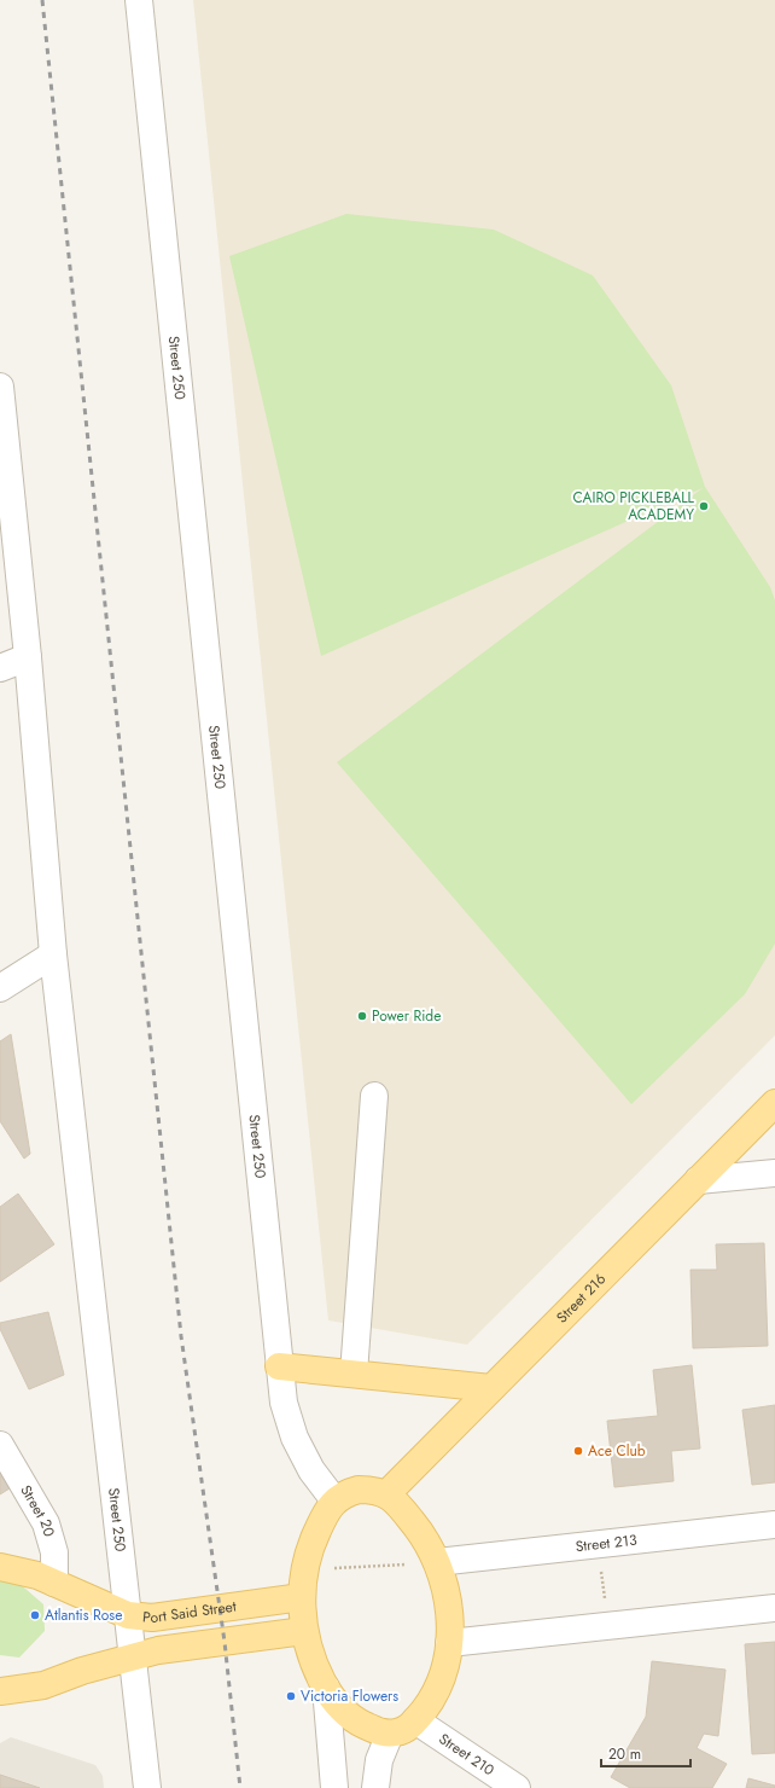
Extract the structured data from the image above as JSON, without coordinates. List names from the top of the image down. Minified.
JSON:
{"streets":{"main road":["Street 216","Port Said Street"],"street":["Street 250","Street 20","Street 213","Street 210"]},"crossings":[["Street 250","Port Said Street"],["Street 20","Port Said Street"],["Street 213","Port Said Street"],["Street 213","Street 210"],["Port Said Street","Street 210"]],"places":["CAIRO PICKLEBALL ACADEMY","Power Ride","Ace Club","Atlantis Rose","Victoria Flowers"],"scale_bar":"20 m"}
